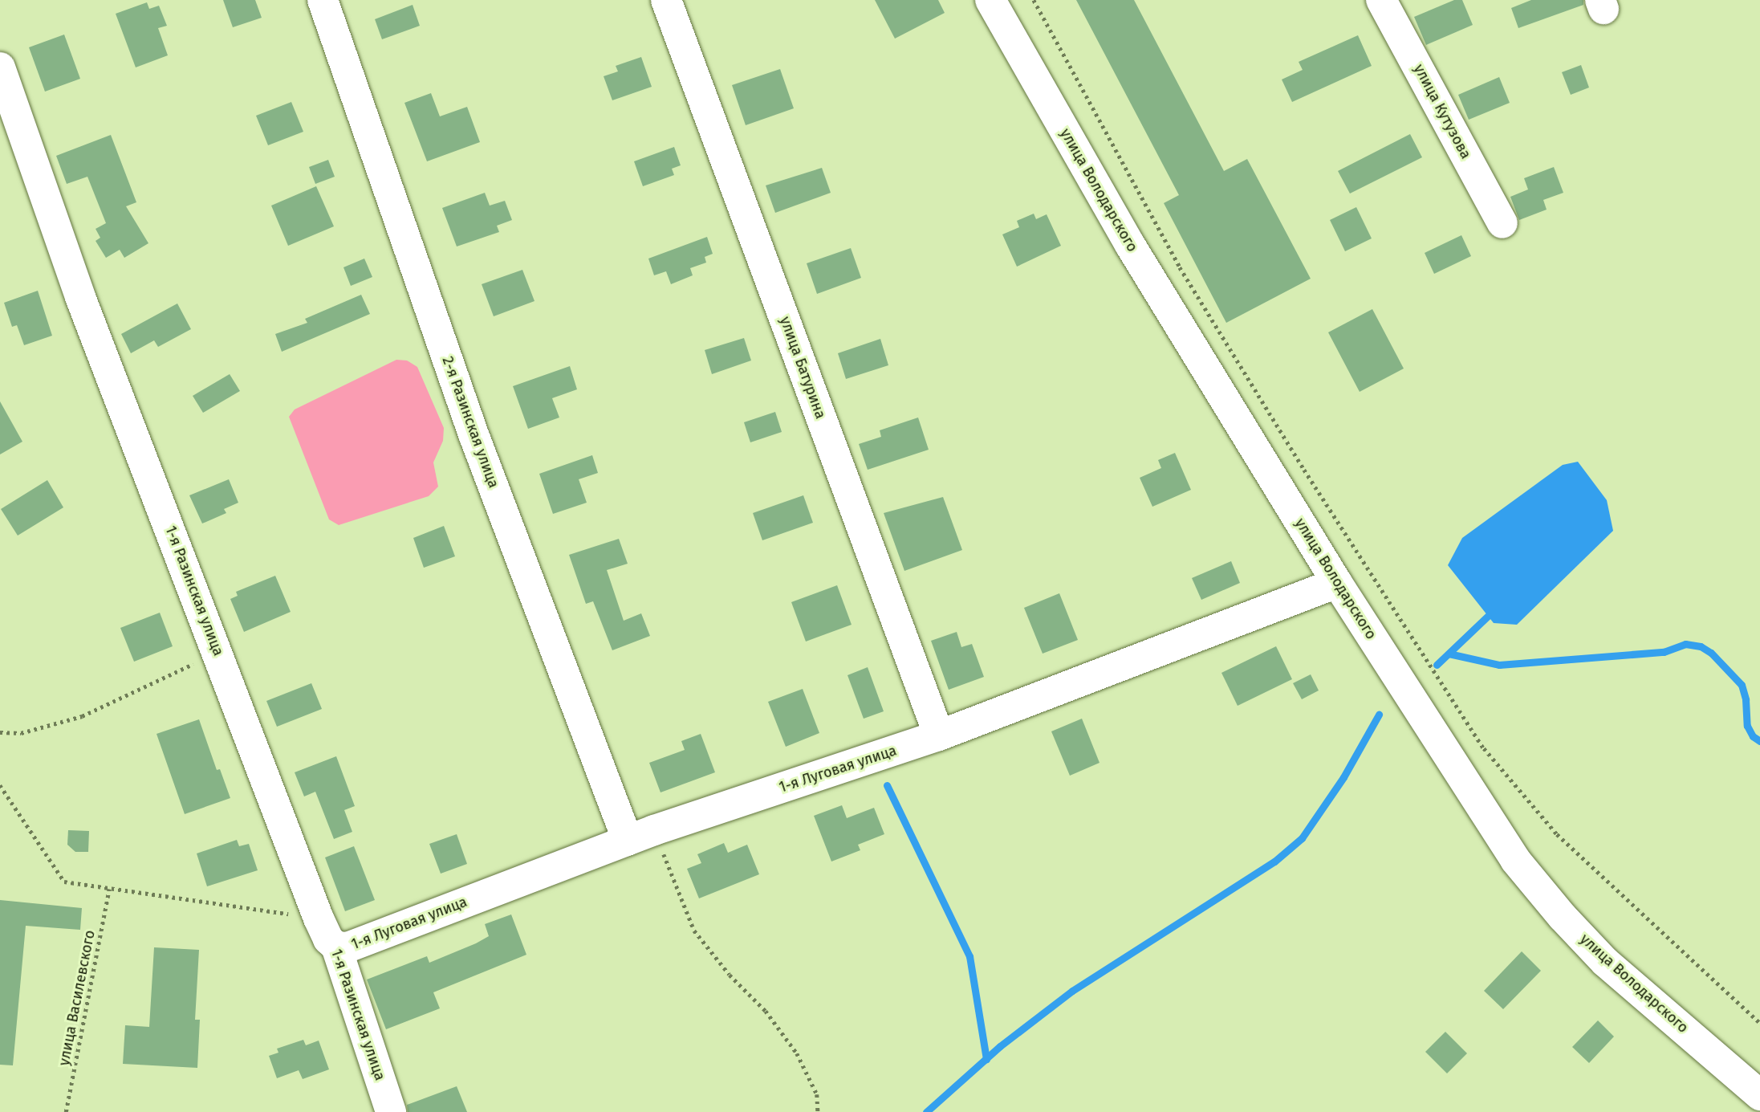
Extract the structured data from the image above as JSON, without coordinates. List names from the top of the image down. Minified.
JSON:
{"streets":{"street":["улица Кутузова","улица Володарского","улица Батурина","2-я Разинская улица","1-я Разинская улица","1-я Луговая улица"],"path":["улица Василевского"]},"crossings":[["улица Володарского","1-я Луговая улица"],["улица Батурина","1-я Луговая улица"],["2-я Разинская улица","1-я Луговая улица"],["1-я Разинская улица","1-я Луговая улица"]]}
